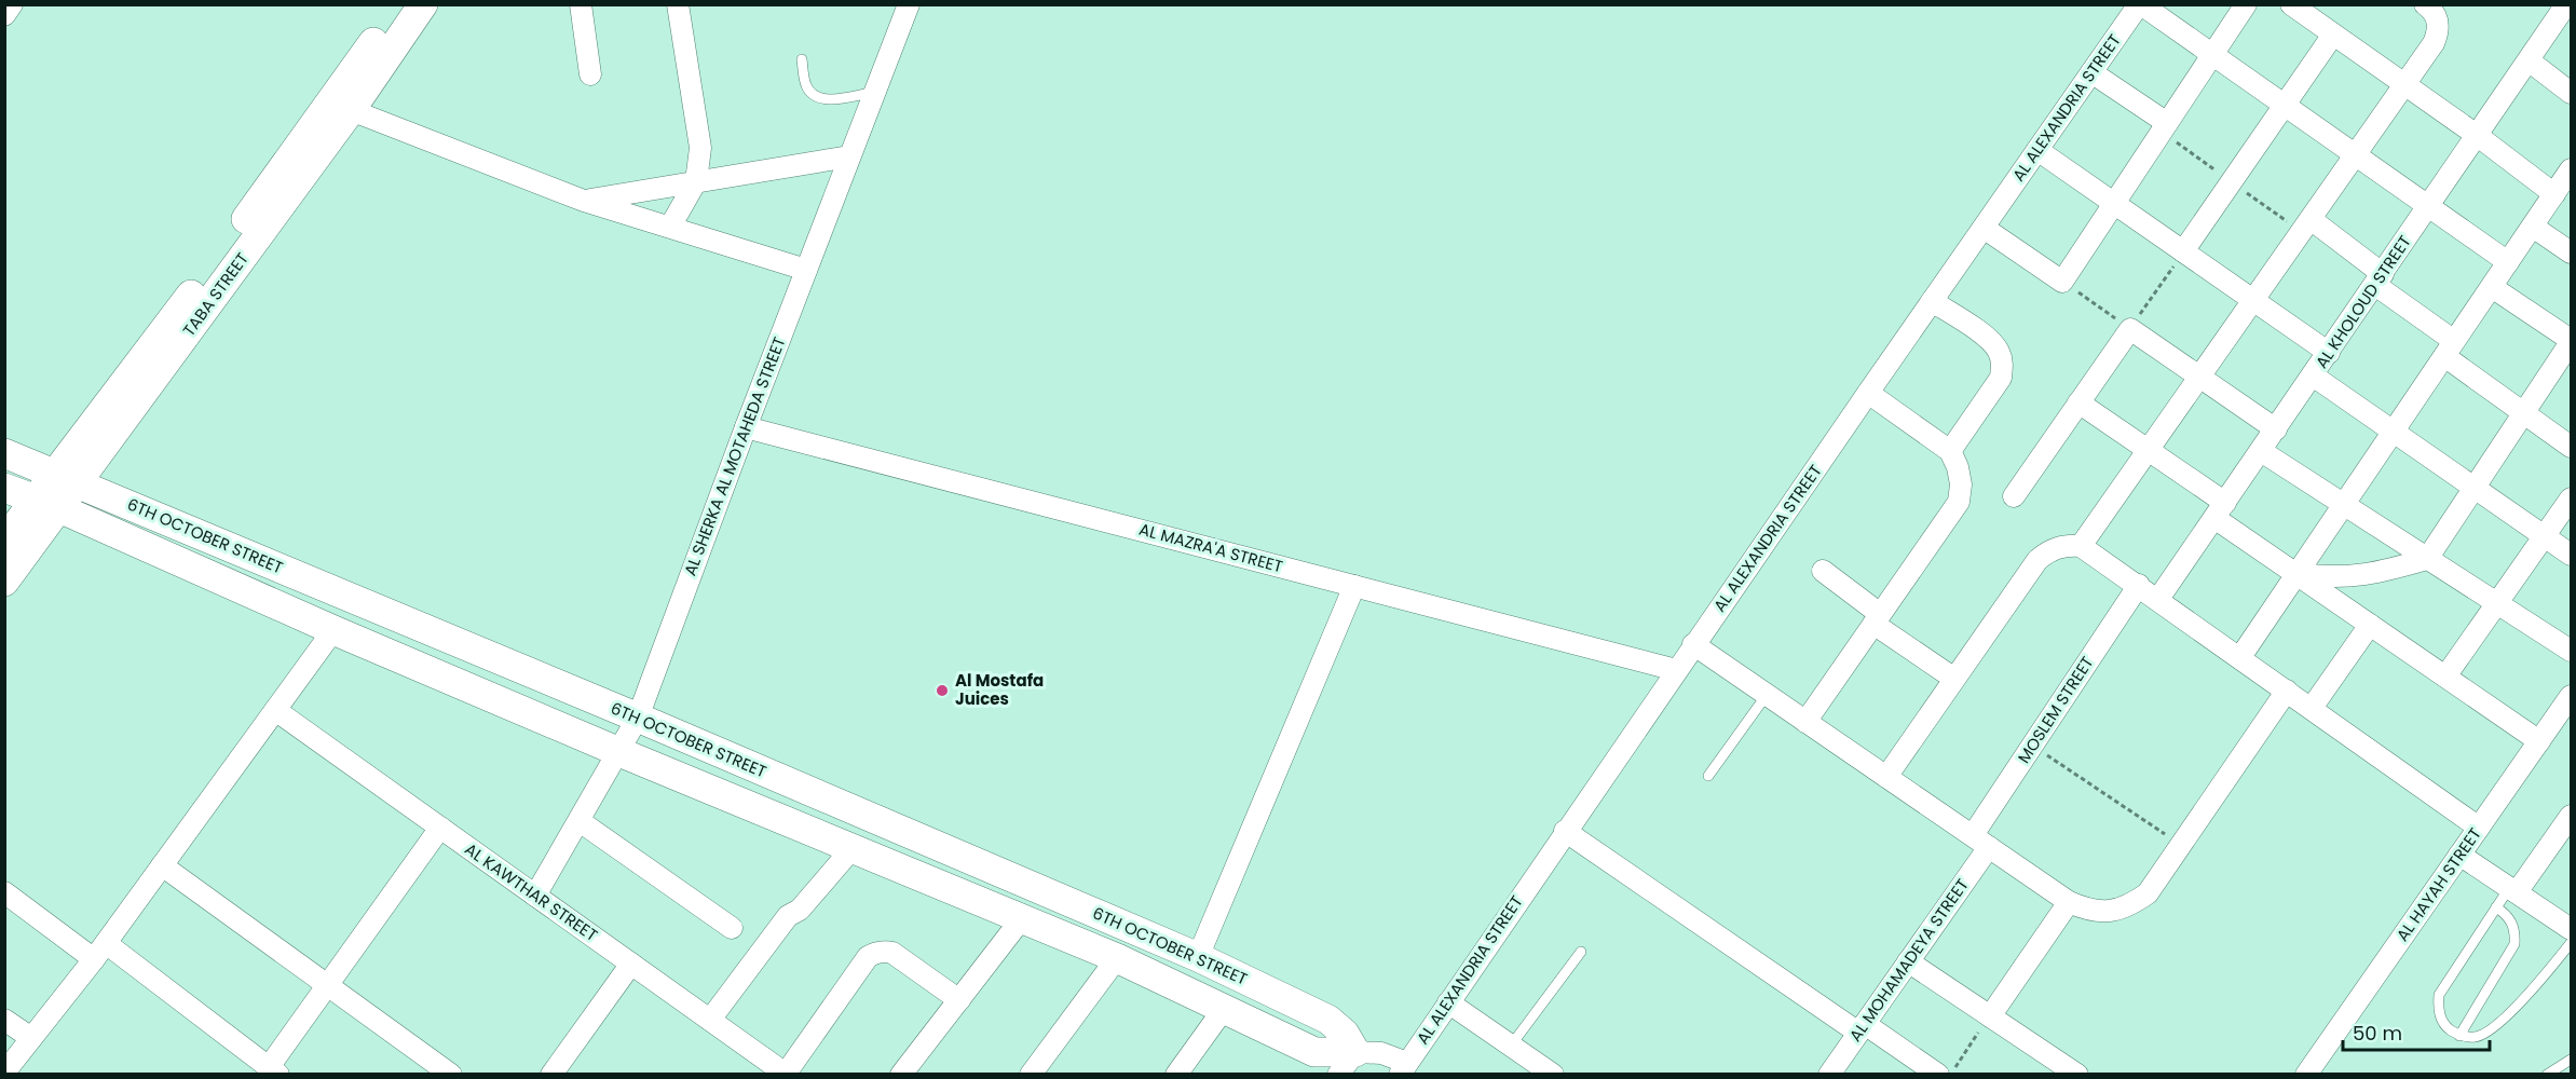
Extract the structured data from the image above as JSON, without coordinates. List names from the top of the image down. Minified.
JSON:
{"streets":{"street":["AL ALEXANDRIA STREET","TABA STREET","AL KHOLOUD STREET","AL SHERKA AL MOTAHEDA STREET","6TH OCTOBER STREET","AL MAZRA'A STREET","MOSLEM STREET","AL HAYAH STREET","AL KAWTHAR STREET","AL MOHAMADEYA STREET"]},"crossings":[["AL ALEXANDRIA STREET","6TH OCTOBER STREET"],["AL ALEXANDRIA STREET","AL MAZRA'A STREET"],["TABA STREET","6TH OCTOBER STREET"],["AL SHERKA AL MOTAHEDA STREET","6TH OCTOBER STREET"],["AL SHERKA AL MOTAHEDA STREET","AL MAZRA'A STREET"],["AL SHERKA AL MOTAHEDA STREET","AL KAWTHAR STREET"],["MOSLEM STREET","AL MOHAMADEYA STREET"]],"places":["Al Mostafa Juices"],"scale_bar":"50 m"}
